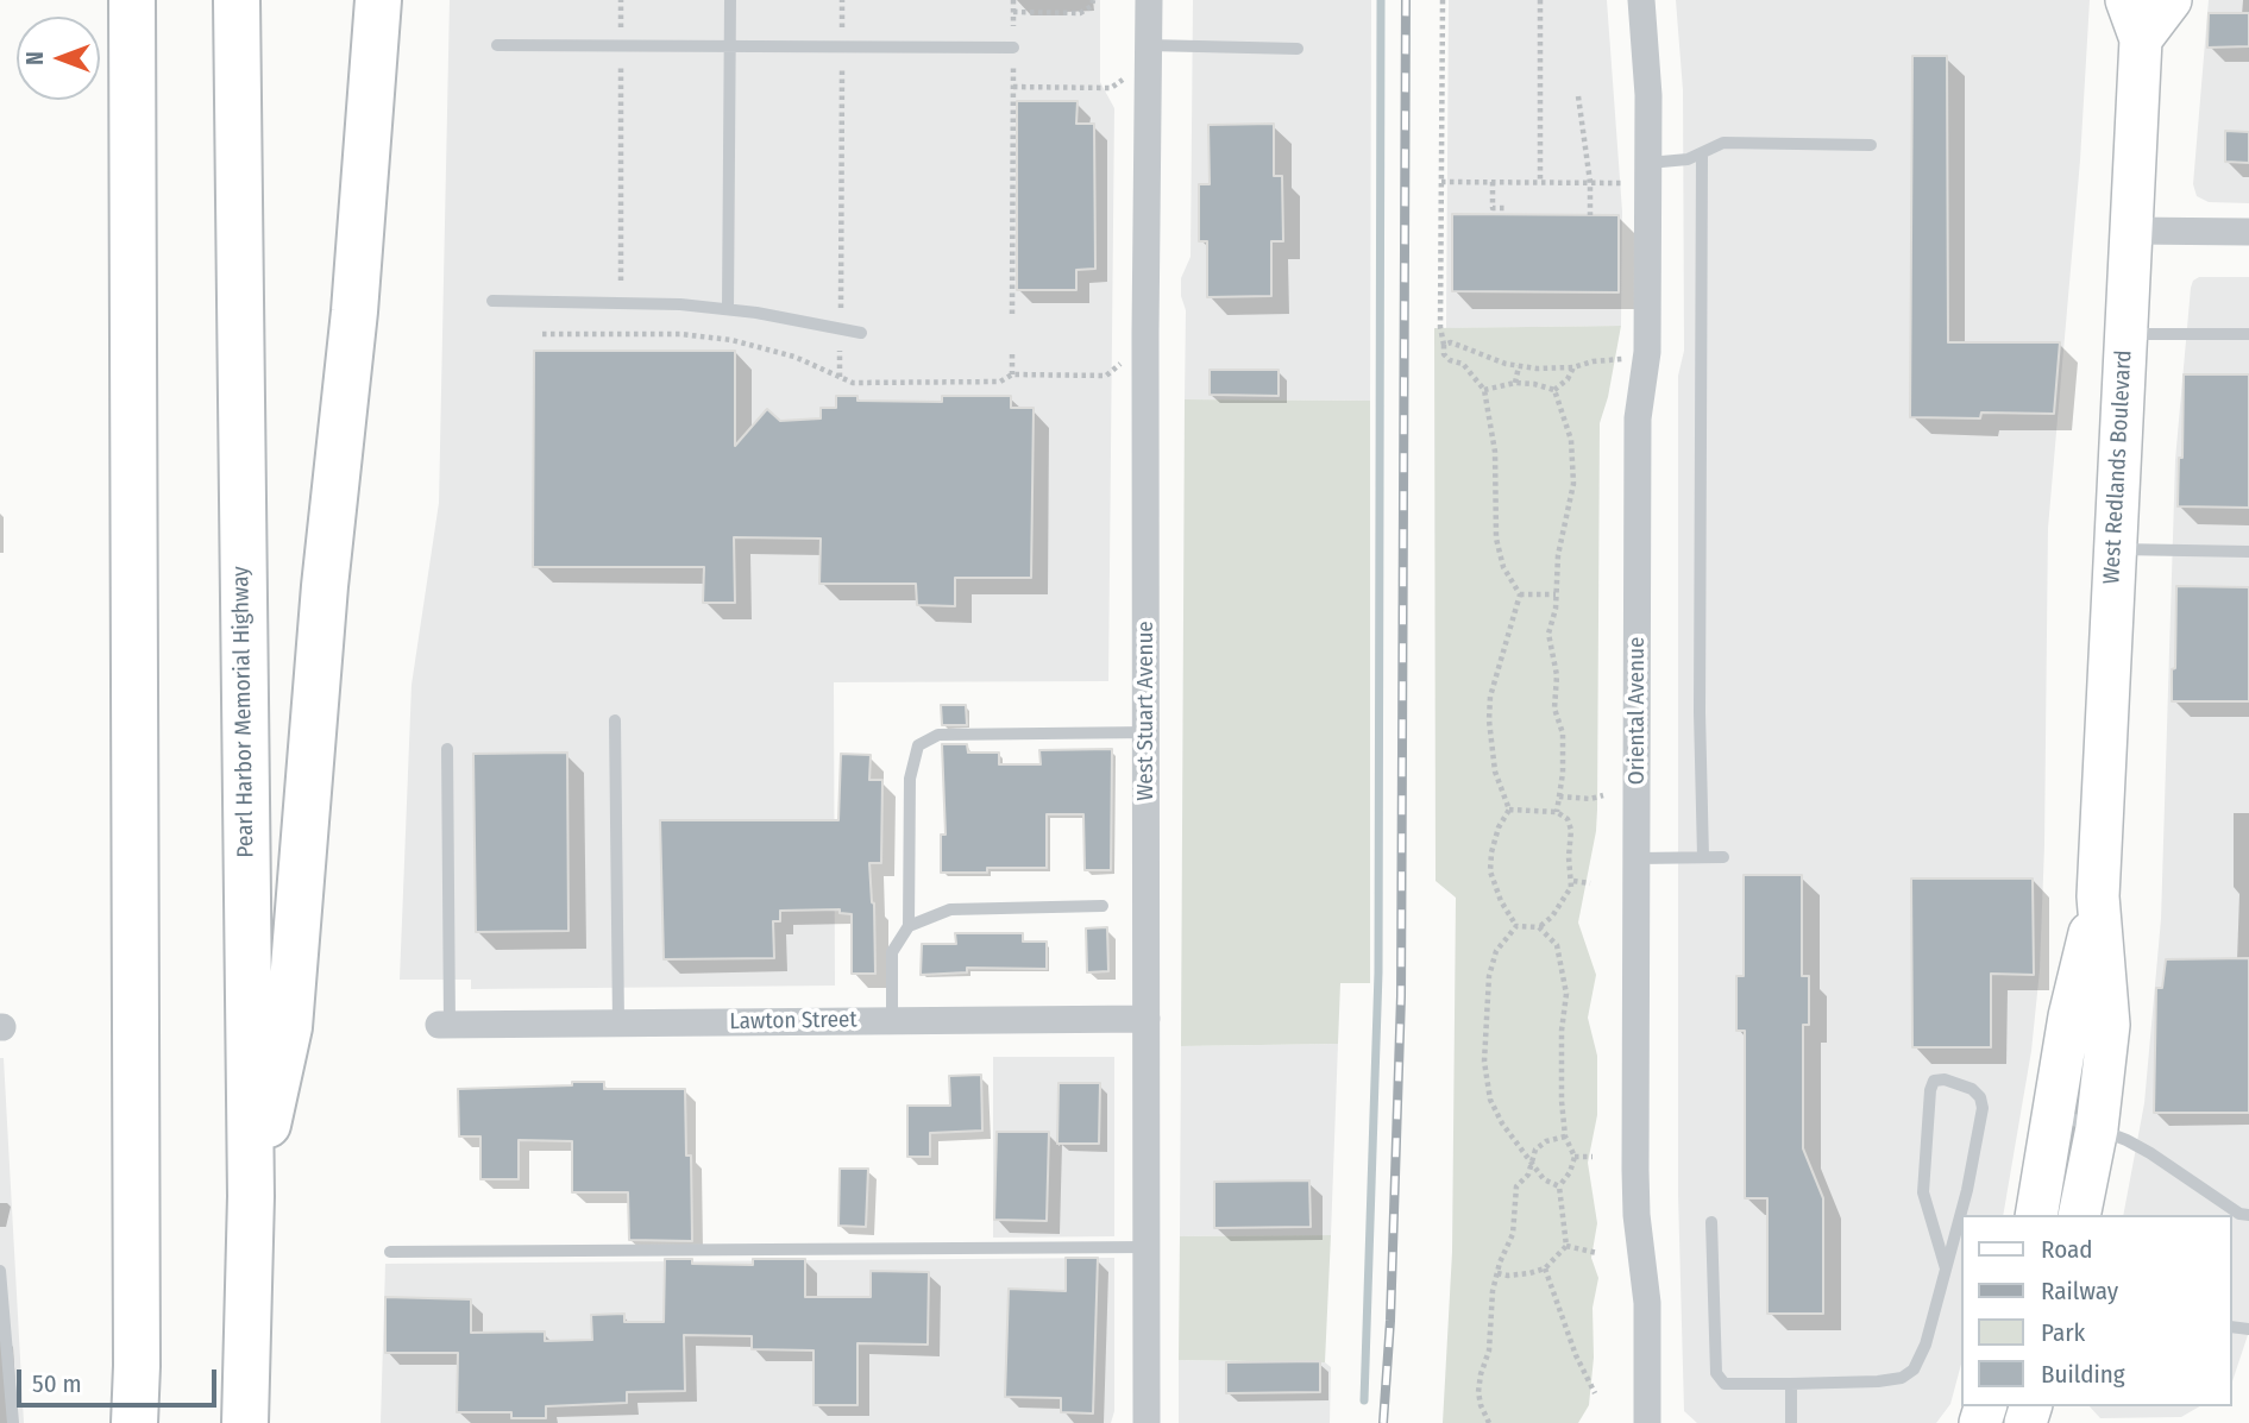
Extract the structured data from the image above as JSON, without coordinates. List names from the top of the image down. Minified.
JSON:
{"streets":{"highway":["Pearl Harbor Memorial Highway"],"main road":["West Redlands Boulevard"],"street":["West Stuart Avenue","Oriental Avenue","Lawton Street"]},"crossings":[["West Stuart Avenue","Lawton Street"]],"legend":["Road","Railway","Park","Building"],"scale_bar":"50 m","north":"left"}
